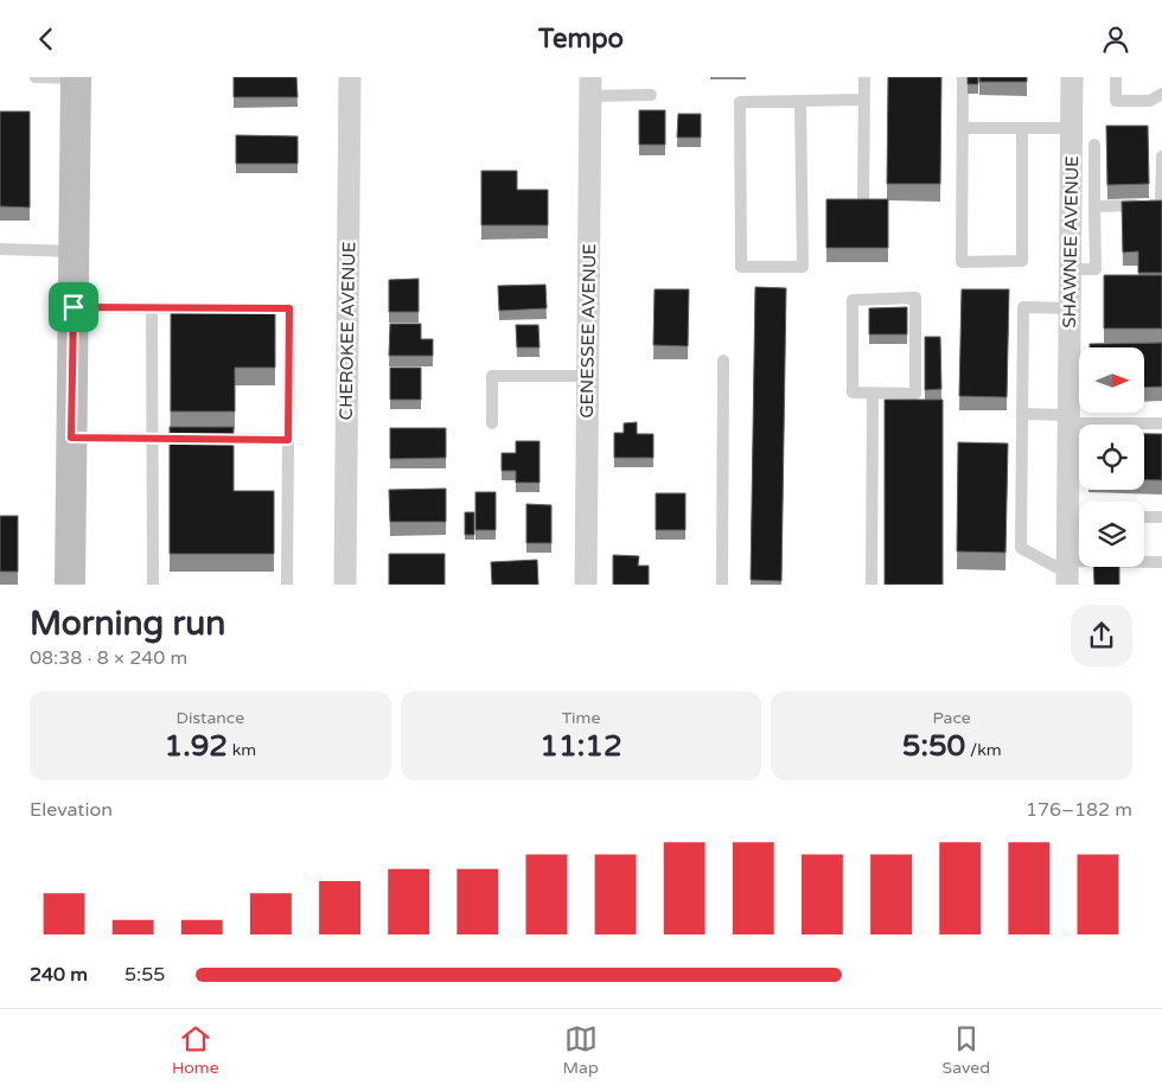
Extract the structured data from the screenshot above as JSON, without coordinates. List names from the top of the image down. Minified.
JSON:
{"streets":{"street":["SHAWNEE AVENUE","CHEROKEE AVENUE","GENESSEE AVENUE"]},"north":"right","page":{"header":"Tempo","heading":["Morning run","08:38 · 8 × 240 m"],"stats":[["Distance","1.92 km"],["Time","11:12"],["Pace","5:50 /km"]],"chart":["Elevation","176–182 m"],"list":[{"name":"240 m","note":"5:55"}],"tabs":["Home","Map","Saved"]}}
